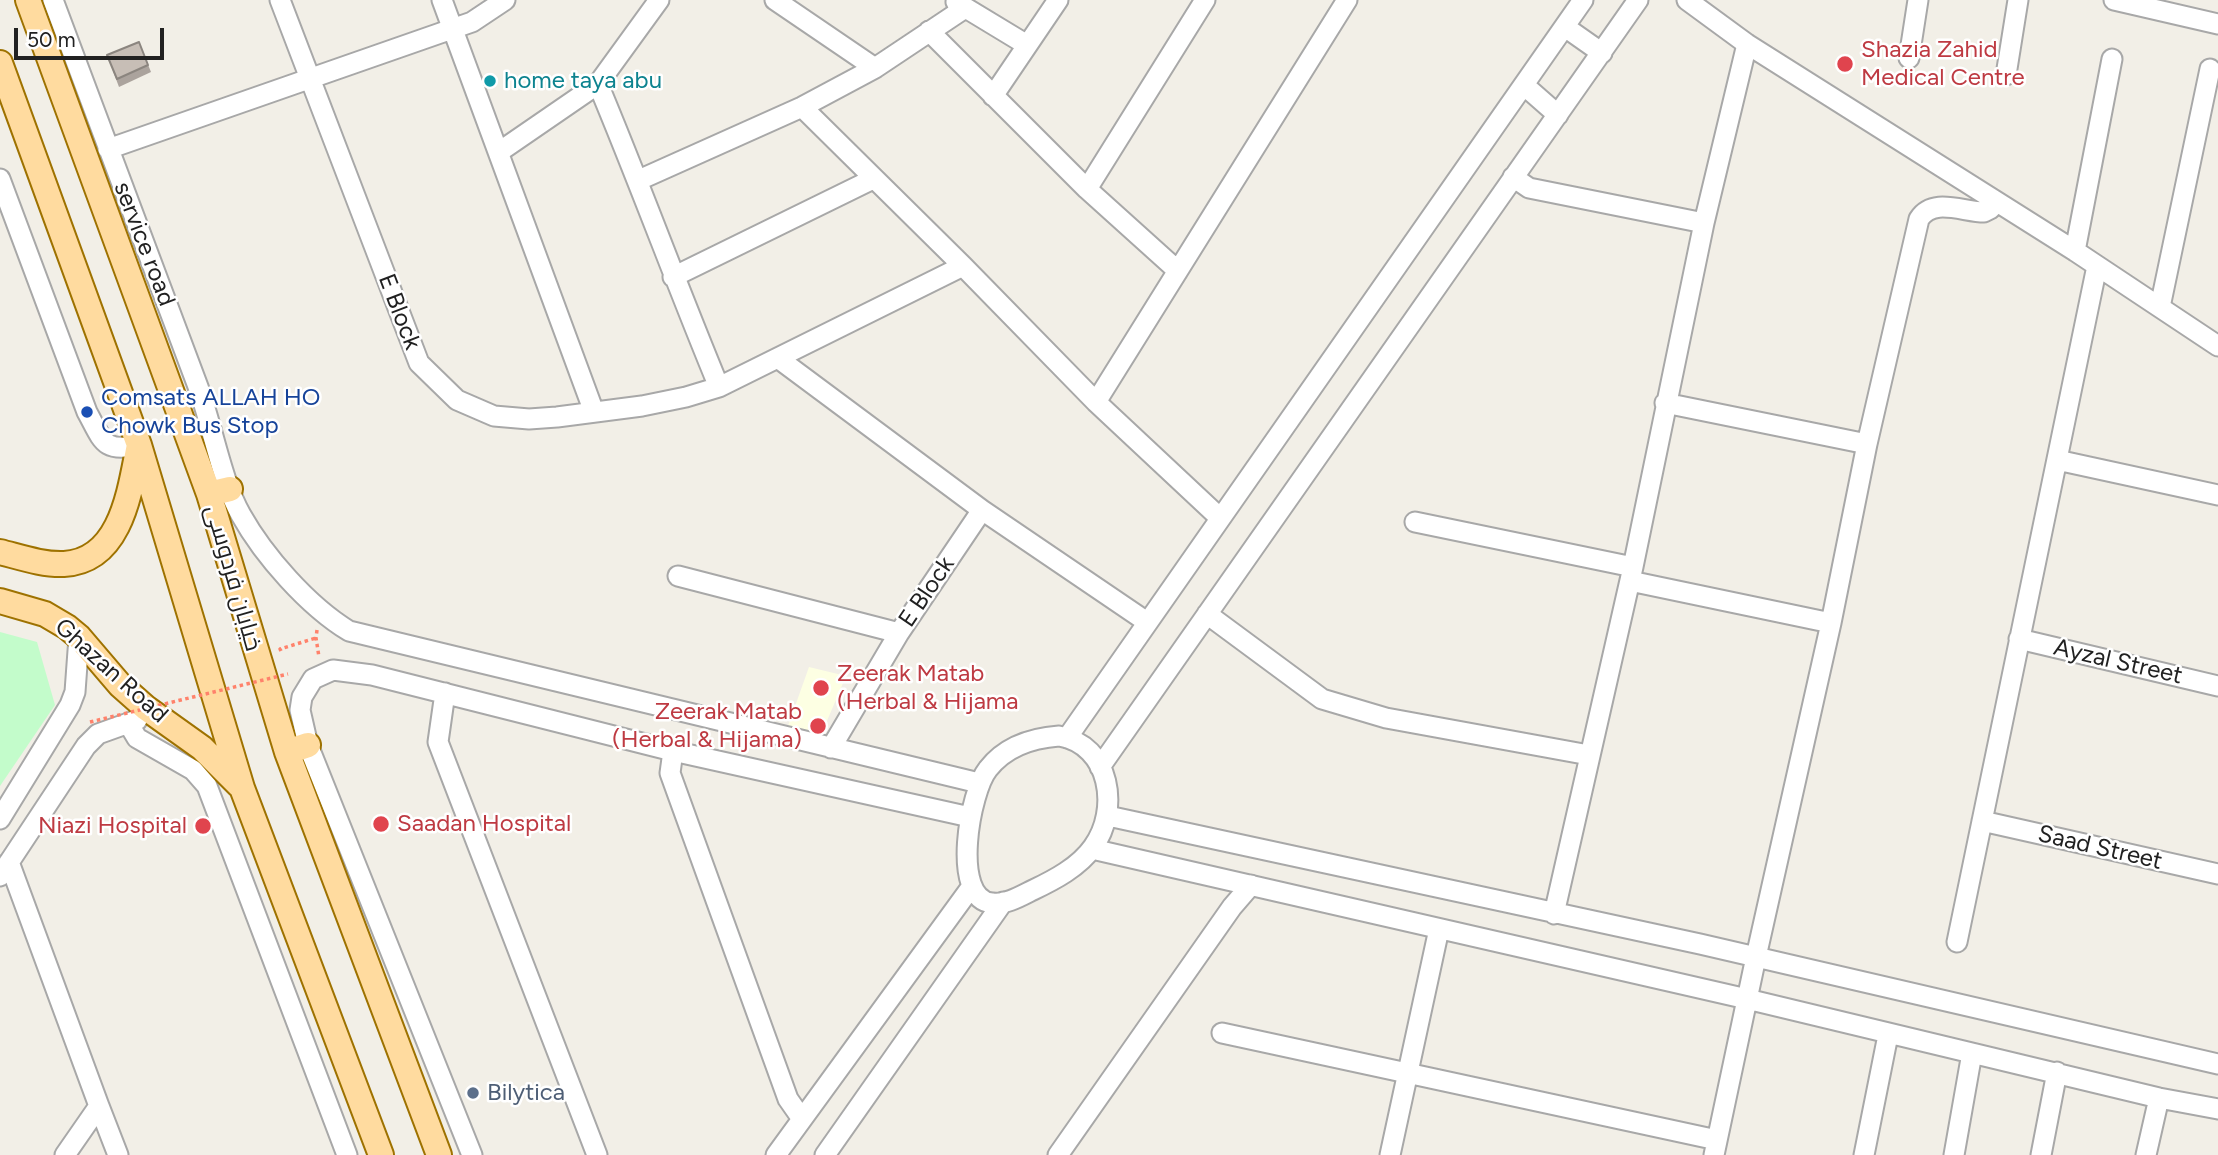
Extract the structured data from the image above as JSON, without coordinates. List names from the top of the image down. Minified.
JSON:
{"streets":{"main road":["خیابان فردوسی","Ghazan Road"],"street":["service road","E Block","Ayzal Street","Saad Street"]},"crossings":[["service road","E Block"],["service road","خیابان فردوسی"],["خیابان فردوسی","Ghazan Road"]],"places":["Shazia Zahid Medical Centre","home taya abu","Comsats ALLAH HO Chowk Bus Stop","Zeerak Matab (Herbal & Hijama","Zeerak Matab (Herbal & Hijama)","Saadan Hospital","Niazi Hospital","Bilytica"],"scale_bar":"50 m"}
